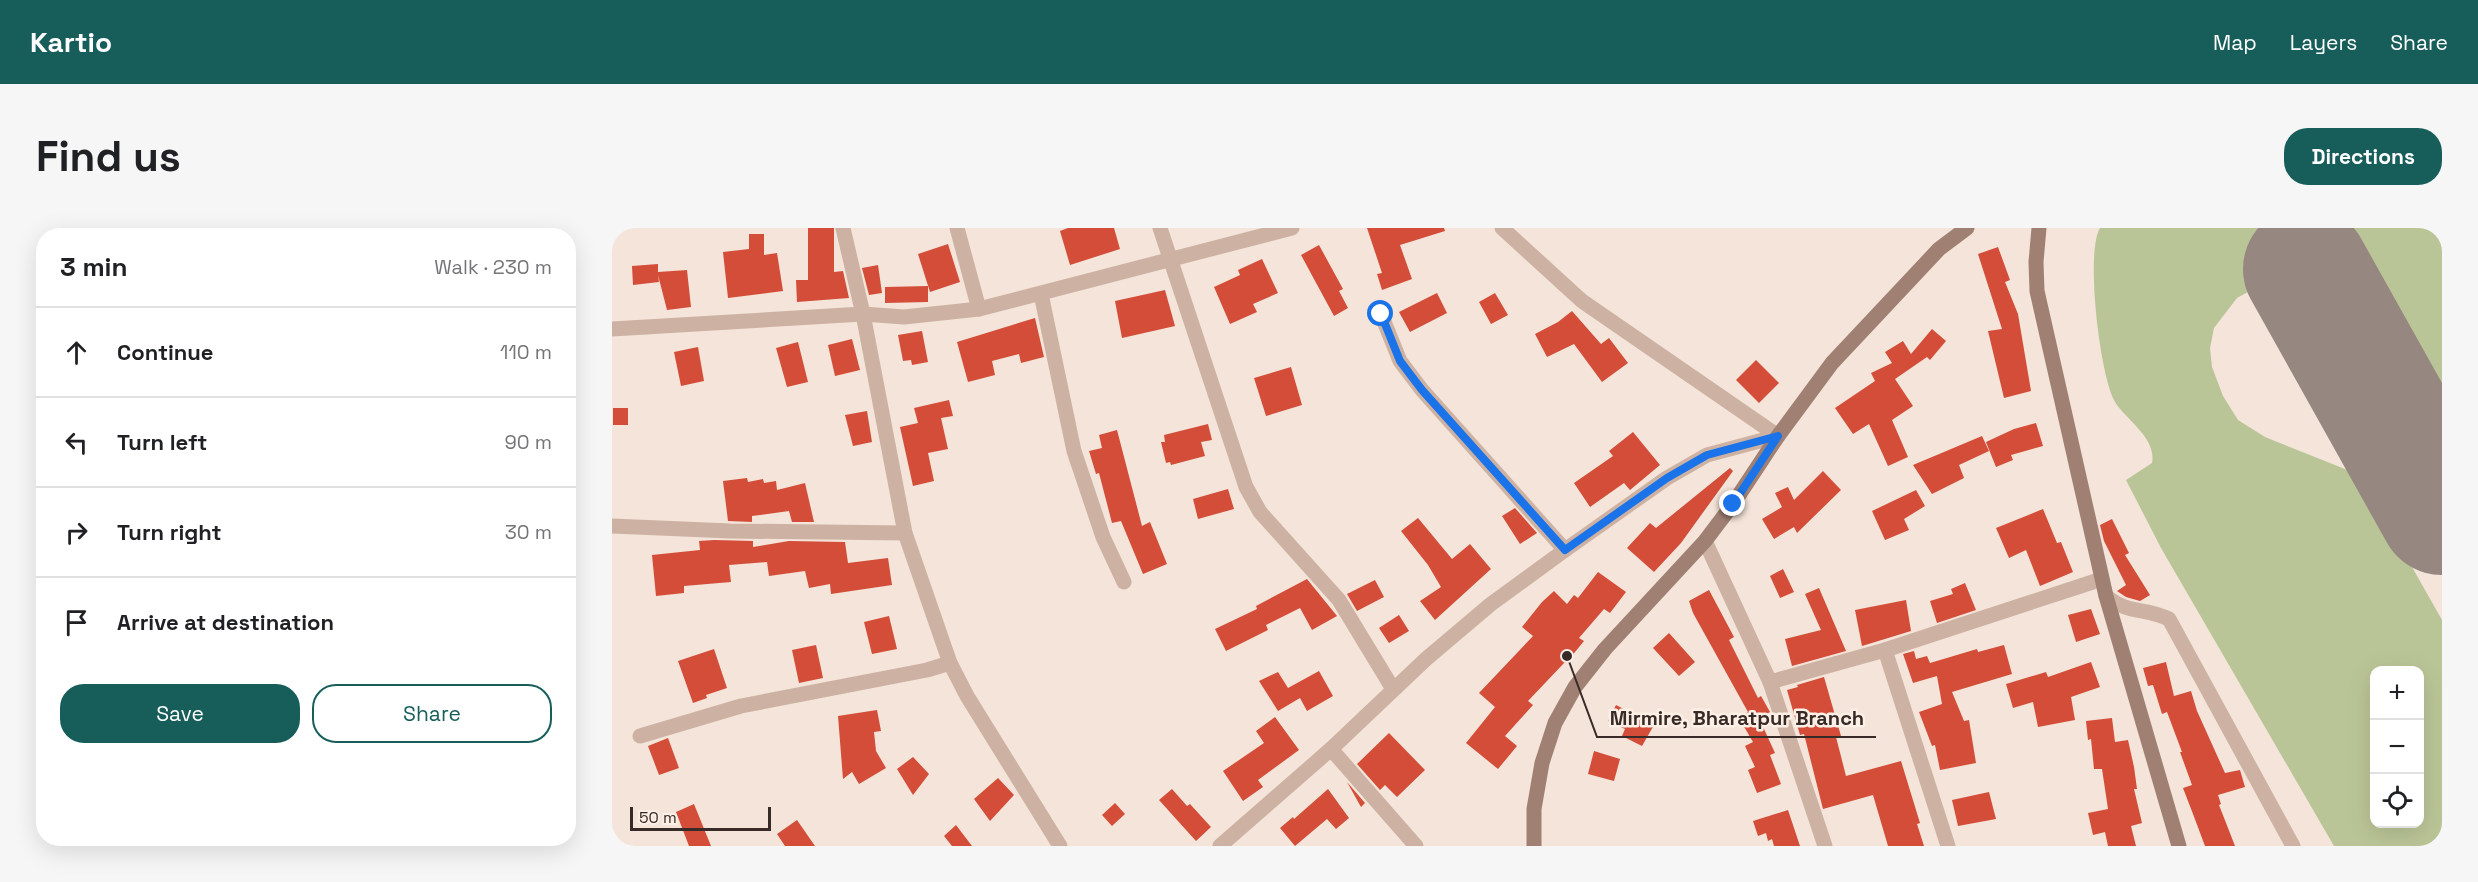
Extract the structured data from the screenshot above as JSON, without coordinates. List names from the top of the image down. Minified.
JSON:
{"places":["Mirmire, Bharatpur Branch"],"scale_bar":"50 m","page":{"header":"Kartio","nav":["Map","Layers","Share"],"buttons":["Directions",["Save","Share"]],"title":"Find us","heading":["3 min","Walk · 230 m"],"list":[["Continue","110 m"],["Turn left","90 m"],["Turn right","30 m"],"Arrive at destination"],"map_buttons":["+","−"],"scale":"50 m"}}
